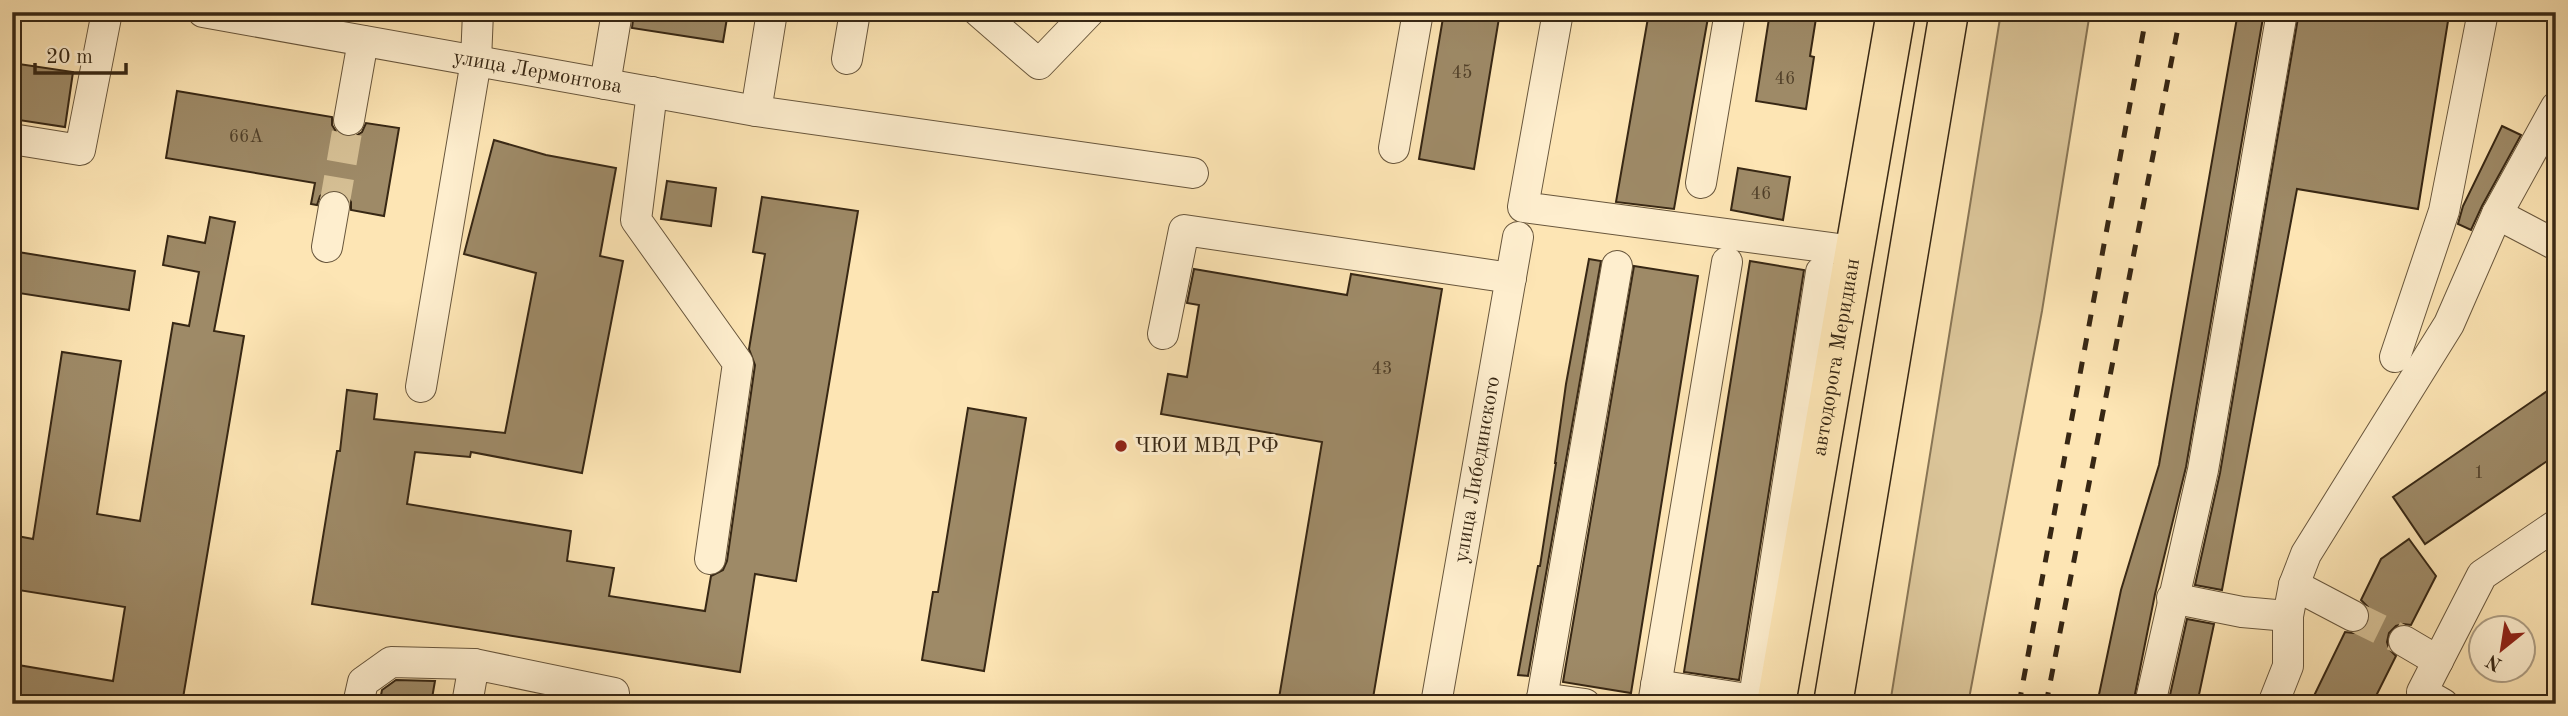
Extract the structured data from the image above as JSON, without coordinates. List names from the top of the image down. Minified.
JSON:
{"streets":{"main road":["автодорога Меридиан"],"street":["улица Лермонтова","улица Либединского"]},"places":["ЧЮИ МВД РФ"],"house_numbers":["45","46","66А","46","43","1"],"scale_bar":"20 m","north":"bottom left"}
